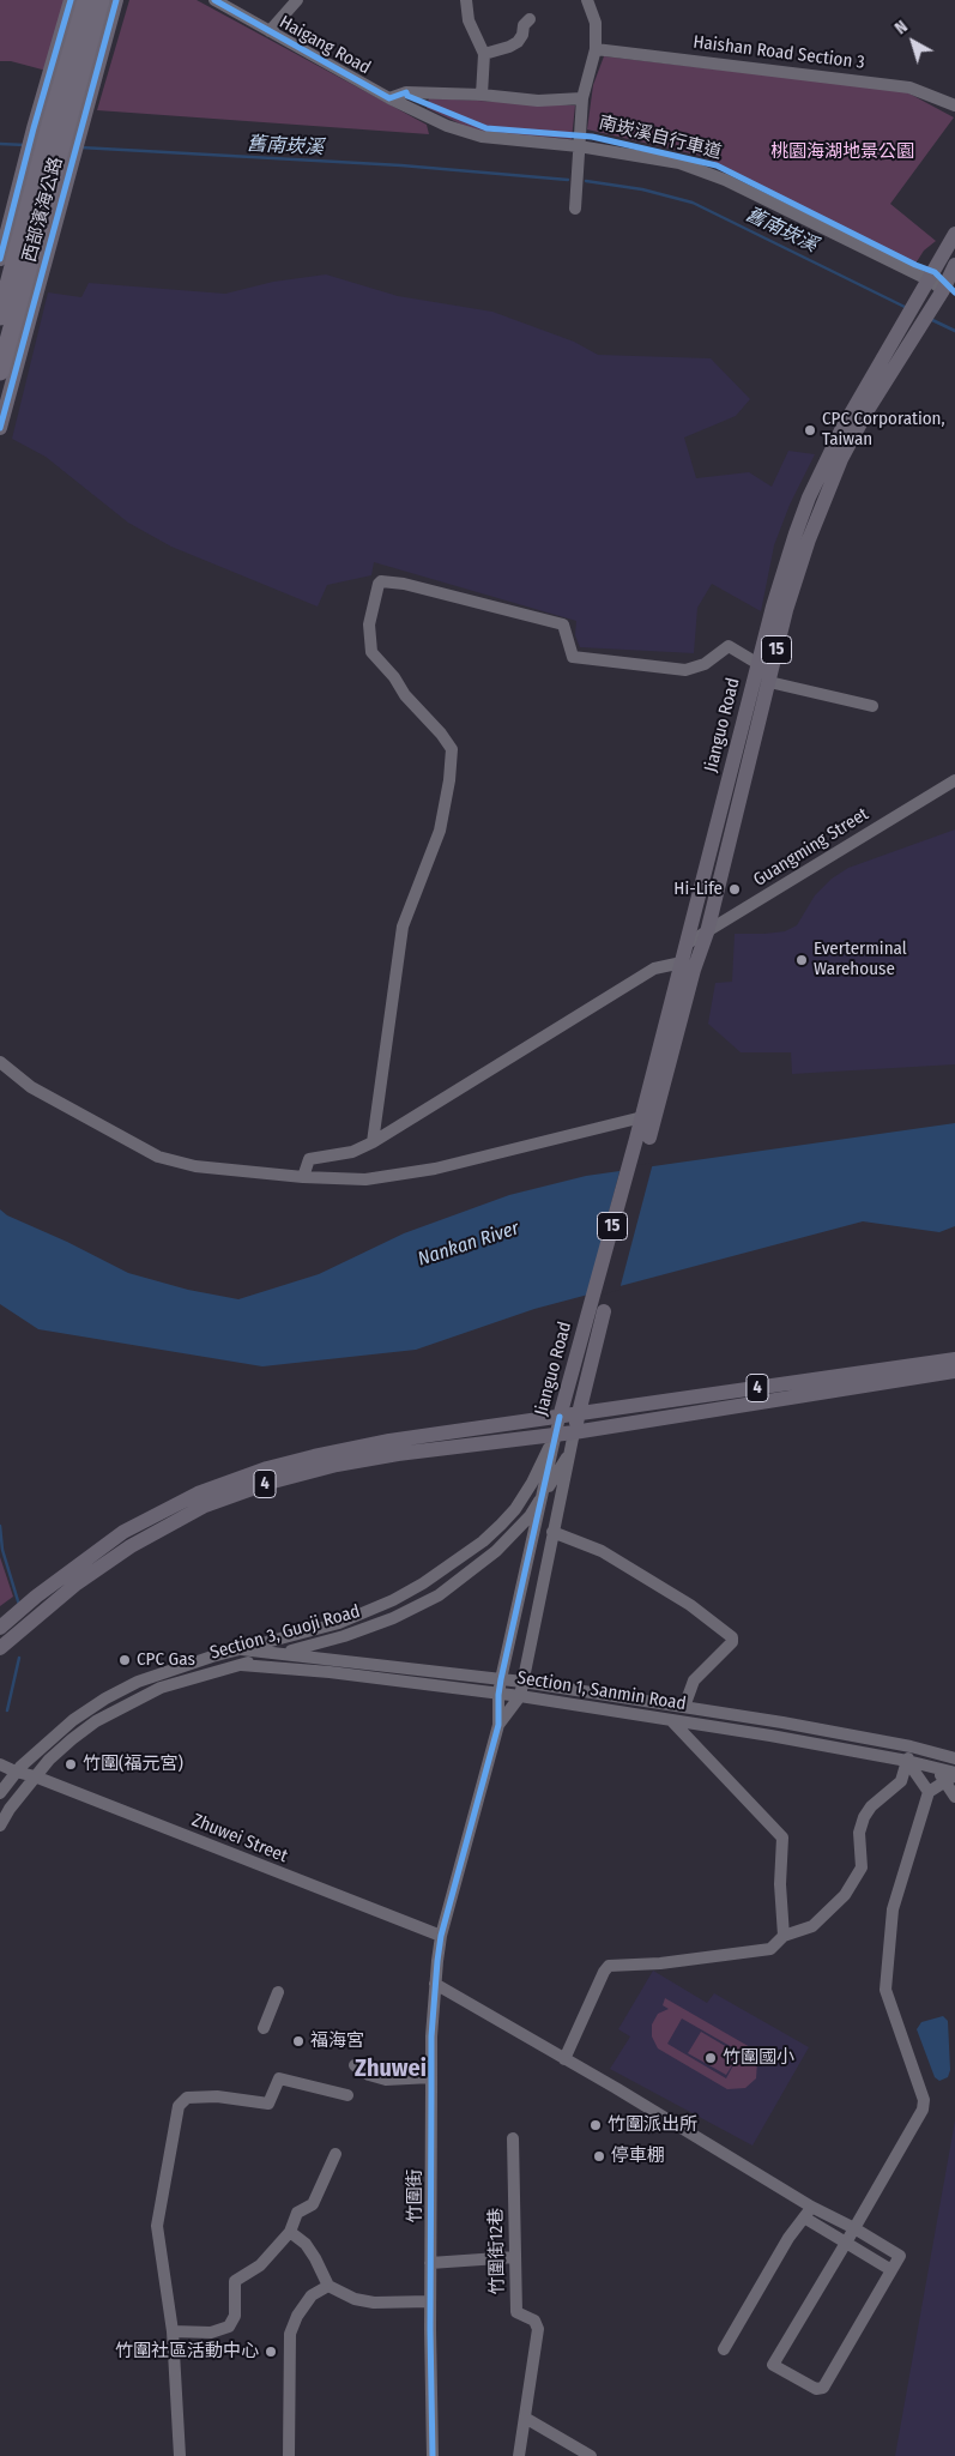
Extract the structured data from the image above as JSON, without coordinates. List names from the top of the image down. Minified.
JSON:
{"streets":{"main road":["西部濱海公路","15","Jianguo Road","4"],"street":["Haigang Road","Haishan Road Section 3","Guangming Street","Section 3, Guoji Road","Section 1, Sanmin Road","Zhuwei Street","竹圍街","竹圍街12巷"],"cycle path":["南崁溪自行車道"]},"crossings":[["Haigang Road","15"],["Haigang Road","Jianguo Road"],["15","Jianguo Road"],["Jianguo Road","Guangming Street"],["Jianguo Road","4"],["Jianguo Road","Section 3, Guoji Road"],["Jianguo Road","Section 1, Sanmin Road"],["4","Section 3, Guoji Road"],["Section 3, Guoji Road","Section 1, Sanmin Road"],["Section 3, Guoji Road","Zhuwei Street"],["Zhuwei Street","竹圍街"]],"districts":["Zhuwei"],"water":["舊南崁溪","Nankan River"],"parks":["桃園海湖地景公園"],"places":["CPC Corporation, Taiwan","Hi-Life","Everterminal Warehouse","CPC Gas","竹圍(福元宮)","福海宮","竹圍國小","竹圍派出所","停車棚","竹圍社區活動中心"],"north":"top left"}
